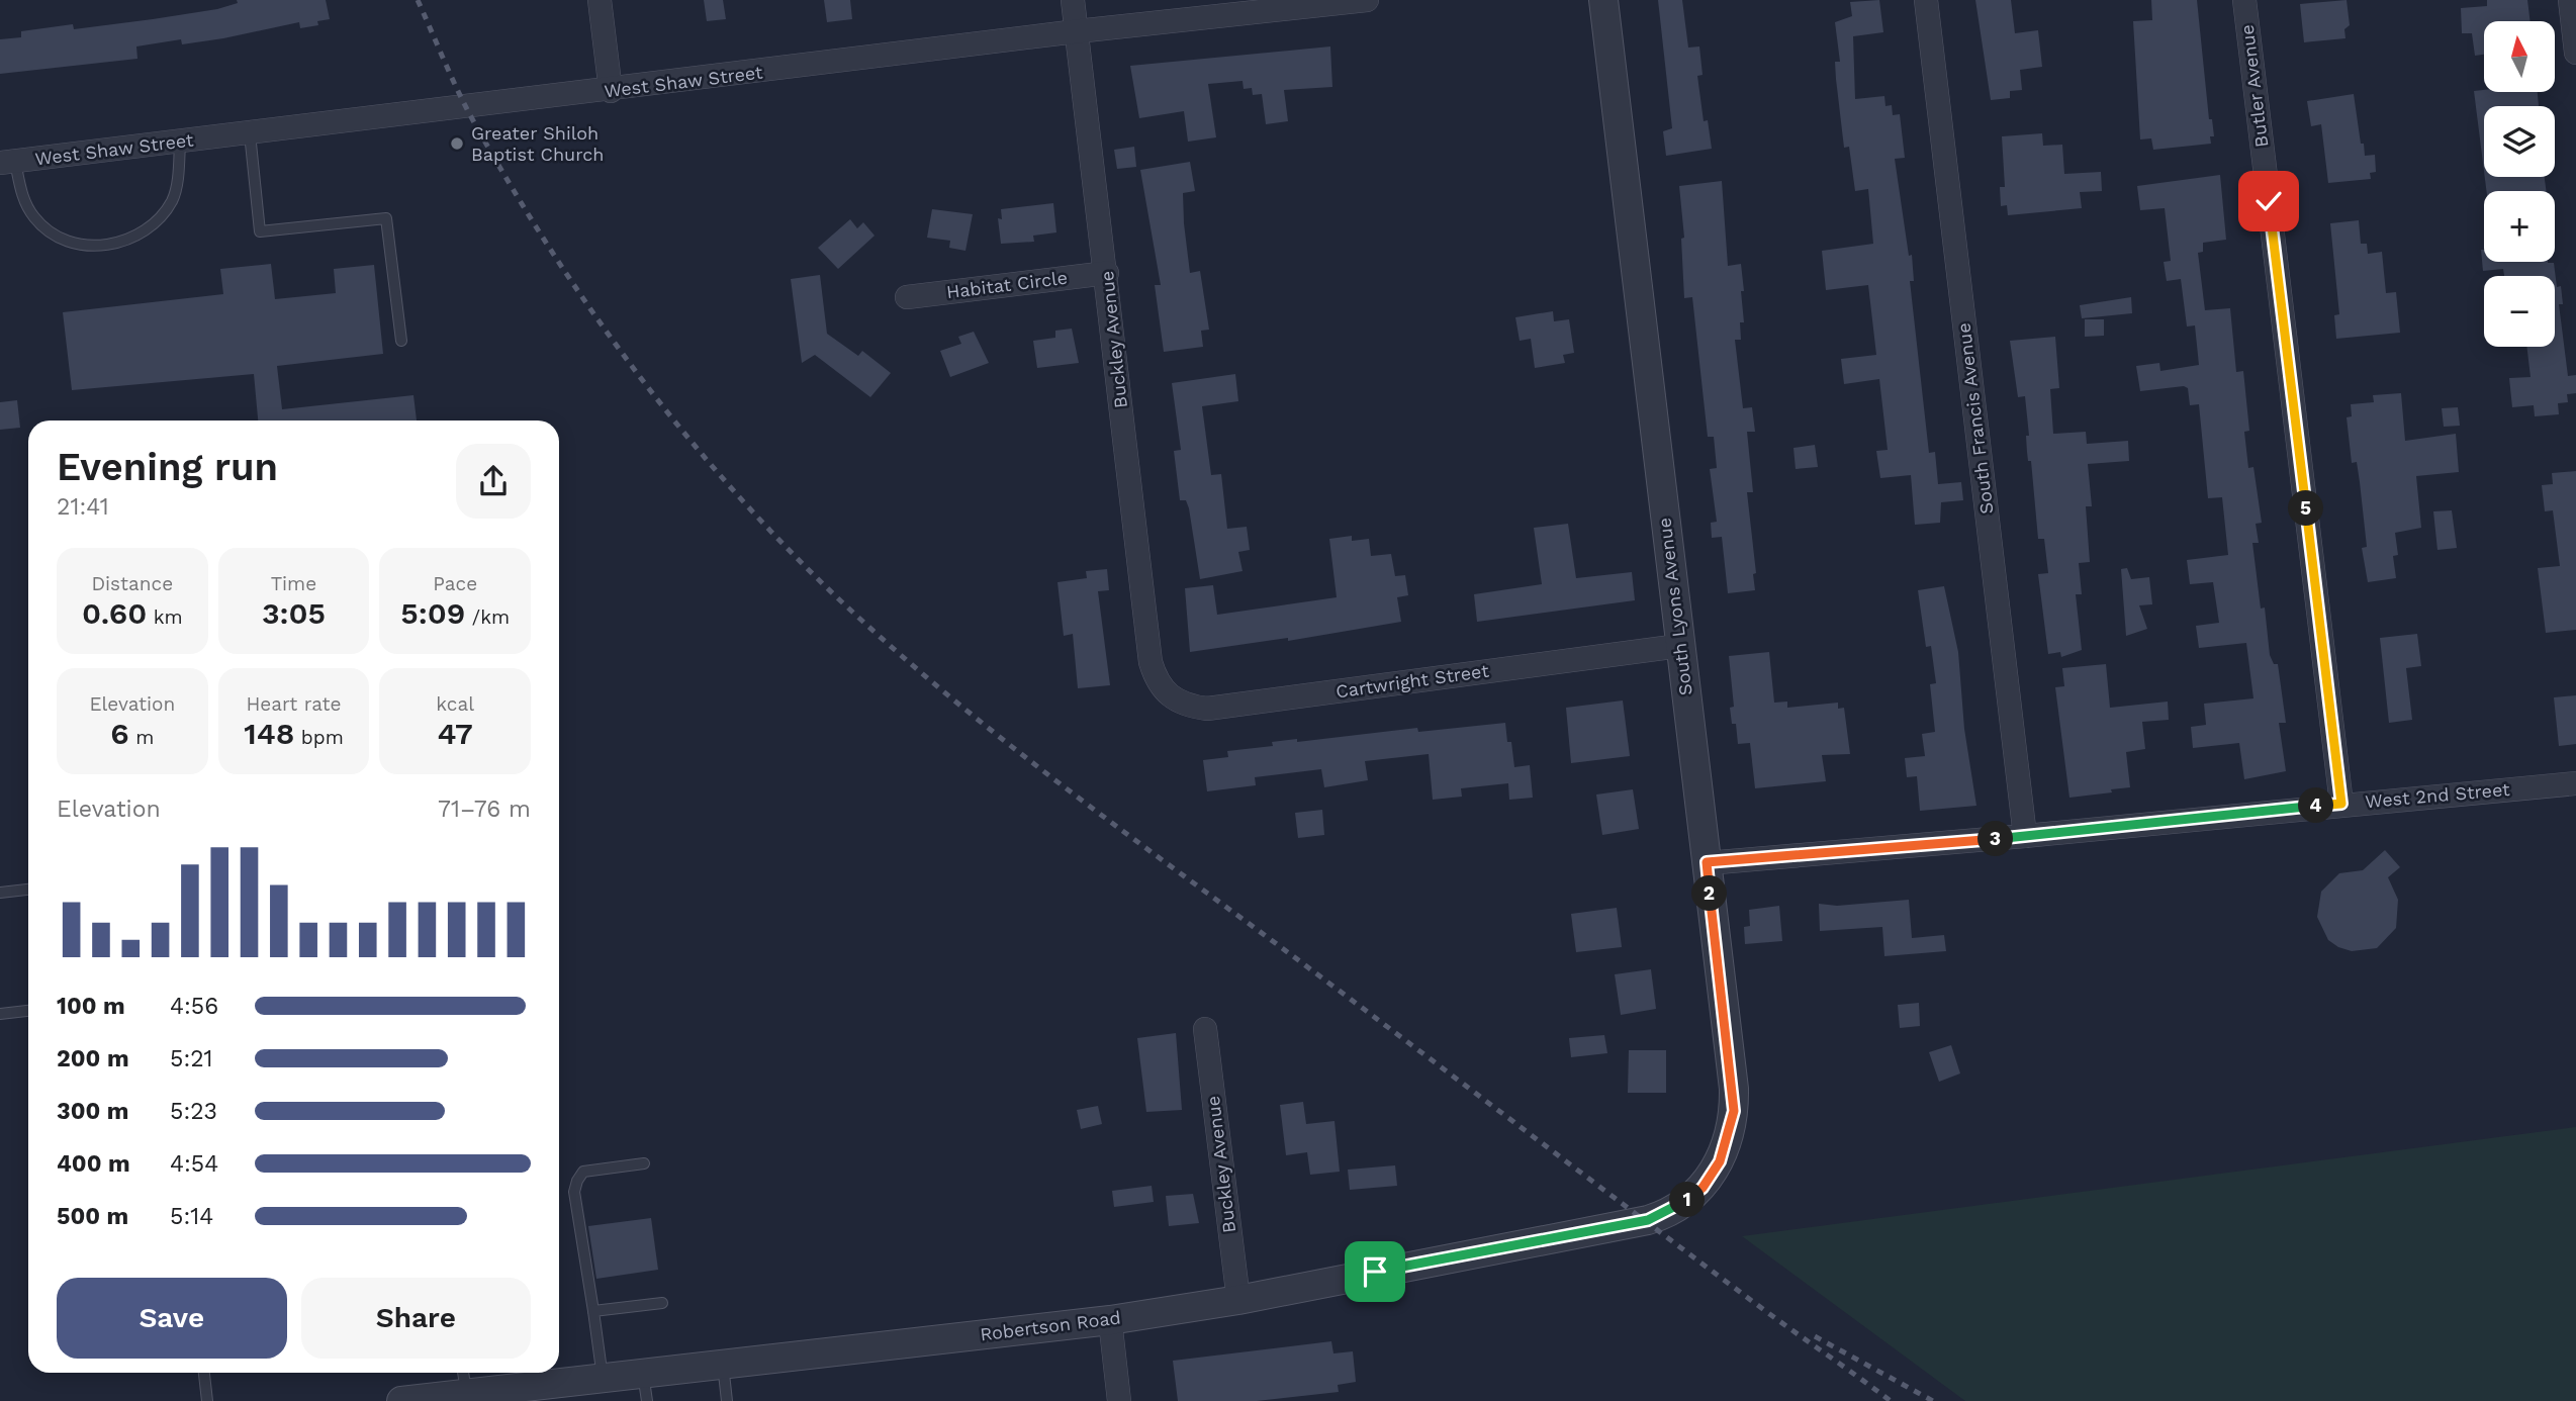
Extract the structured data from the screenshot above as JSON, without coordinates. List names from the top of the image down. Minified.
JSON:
{"streets":{"street":["West Shaw Street","Butler Avenue","Habitat Circle","Buckley Avenue","South Francis Avenue","South Lyons Avenue","Cartwright Street","West 2nd Street","Robertson Road"]},"crossings":[["West Shaw Street","Buckley Avenue"],["Butler Avenue","West 2nd Street"],["Habitat Circle","Buckley Avenue"],["Buckley Avenue","Cartwright Street"],["Buckley Avenue","Robertson Road"],["South Francis Avenue","West 2nd Street"],["South Lyons Avenue","Cartwright Street"],["South Lyons Avenue","West 2nd Street"],["South Lyons Avenue","Robertson Road"]],"places":["Greater Shiloh Baptist Church"],"north":"top","page":{"map_buttons":["+","−"],"heading":["Evening run","21:41"],"pins":["5","4","3","2","1"],"stats":[["Distance","0.60 km"],["Time","3:05"],["Pace","5:09 /km"],["Elevation","6 m"],["Heart rate","148 bpm"],["kcal","47"]],"chart":["Elevation","71–76 m"],"list":[{"name":"100 m","note":"4:56"},{"name":"200 m","note":"5:21"},{"name":"300 m","note":"5:23"},{"name":"400 m","note":"4:54"},{"name":"500 m","note":"5:14"}],"buttons":["Save","Share"]}}
